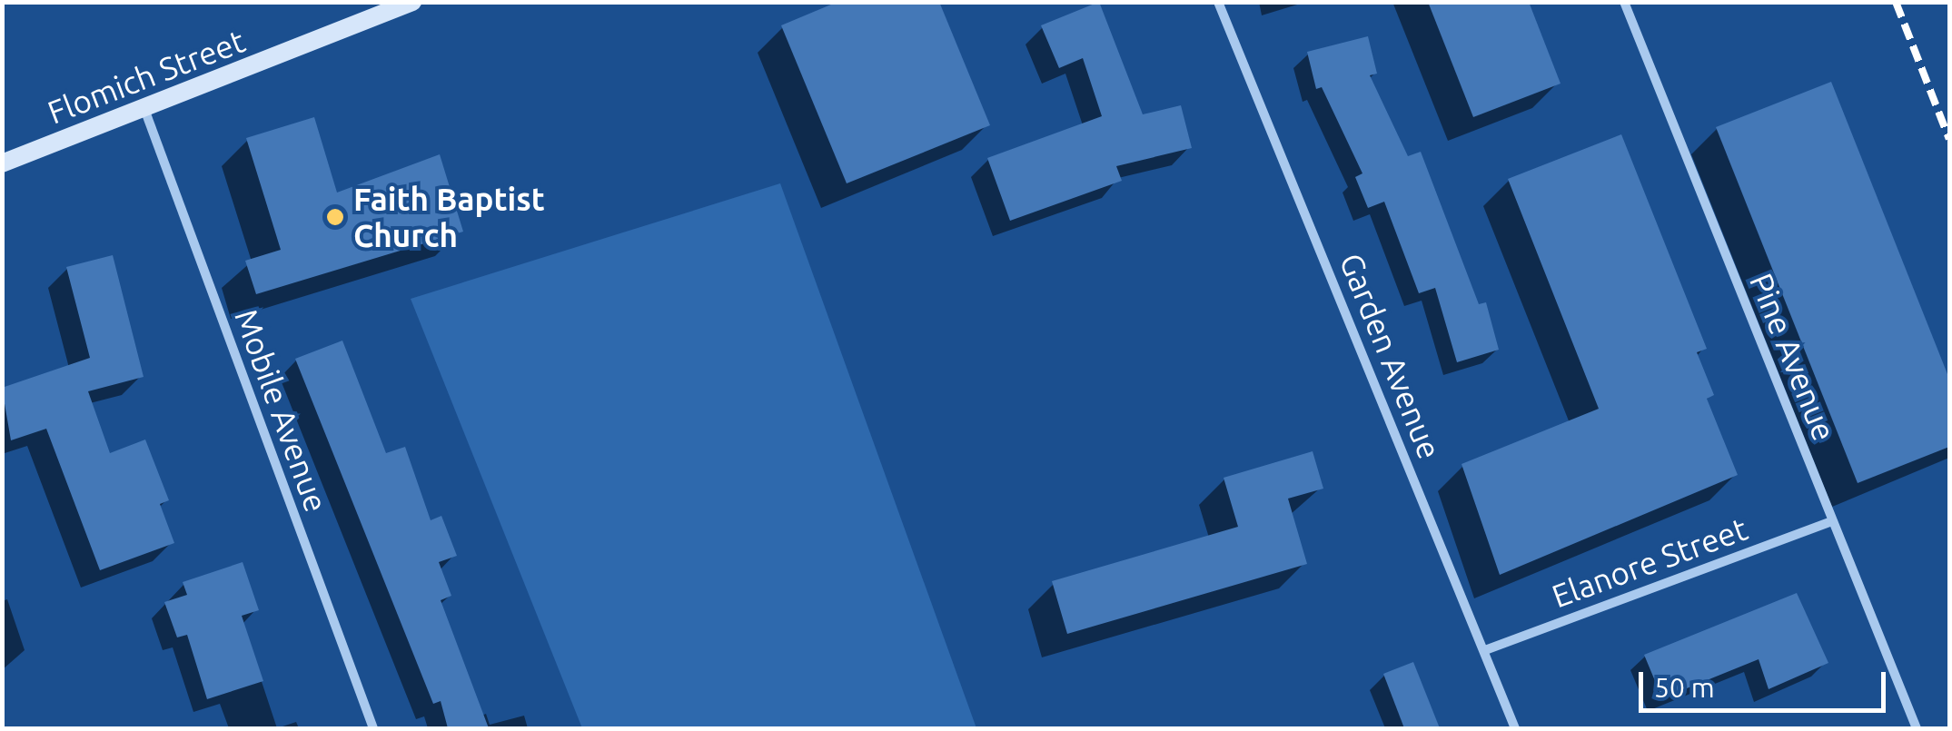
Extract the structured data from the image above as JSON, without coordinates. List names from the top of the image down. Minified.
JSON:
{"streets":{"street":["Flomich Street","Garden Avenue","Pine Avenue","Mobile Avenue","Elanore Street"]},"crossings":[["Flomich Street","Mobile Avenue"],["Garden Avenue","Elanore Street"],["Pine Avenue","Elanore Street"]],"places":["Faith Baptist Church"],"scale_bar":"50 m"}
